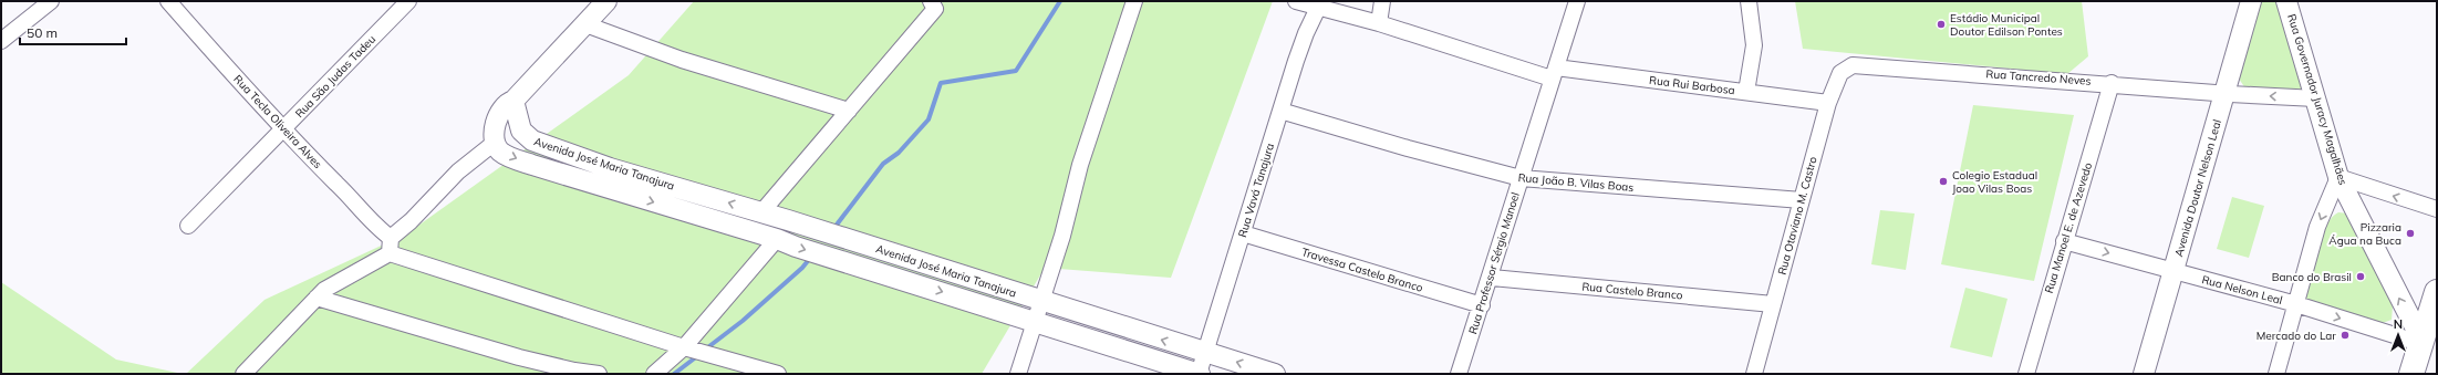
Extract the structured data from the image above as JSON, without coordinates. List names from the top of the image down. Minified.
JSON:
{"streets":{"street":["Rua São Judas Tadeu","Rua Tancredo Neves","Rua Rui Barbosa","Rua Governador Juracy Magalhães","Rua Tecla Oliveira Alves","Avenida José Maria Tanajura","Rua João B. Vilas Boas","Avenida Doutor Nelson Leal","Rua Vavá Tanajura","Rua Otaviano M. Castro","Rua Manoel E. de Azevedo","Rua Professor Sérgio Manoel","Travessa Castelo Branco","Rua Nelson Leal","Rua Castelo Branco"]},"crossings":[["Rua São Judas Tadeu","Rua Tecla Oliveira Alves"],["Rua Tancredo Neves","Rua Governador Juracy Magalhães"],["Rua Tancredo Neves","Avenida Doutor Nelson Leal"],["Rua Tancredo Neves","Rua Otaviano M. Castro"],["Rua Tancredo Neves","Rua Manoel E. de Azevedo"],["Rua Rui Barbosa","Rua Vavá Tanajura"],["Rua Rui Barbosa","Rua Otaviano M. Castro"],["Rua Rui Barbosa","Rua Professor Sérgio Manoel"],["Rua Governador Juracy Magalhães","Rua Nelson Leal"],["Avenida José Maria Tanajura","Rua Vavá Tanajura"],["Rua João B. Vilas Boas","Rua Vavá Tanajura"],["Rua João B. Vilas Boas","Rua Otaviano M. Castro"],["Rua João B. Vilas Boas","Rua Professor Sérgio Manoel"],["Avenida Doutor Nelson Leal","Rua Nelson Leal"],["Rua Vavá Tanajura","Travessa Castelo Branco"],["Rua Otaviano M. Castro","Rua Castelo Branco"],["Rua Manoel E. de Azevedo","Rua Nelson Leal"],["Rua Professor Sérgio Manoel","Travessa Castelo Branco"],["Rua Professor Sérgio Manoel","Rua Castelo Branco"]],"one_way":["Rua Governador Juracy Magalhães"],"places":["Estádio Municipal Doutor Edilson Pontes","Colegio Estadual Joao Vilas Boas","Pizzaria Água na Buca","Banco do Brasil","Mercado do Lar"],"scale_bar":"50 m","north":"top"}
